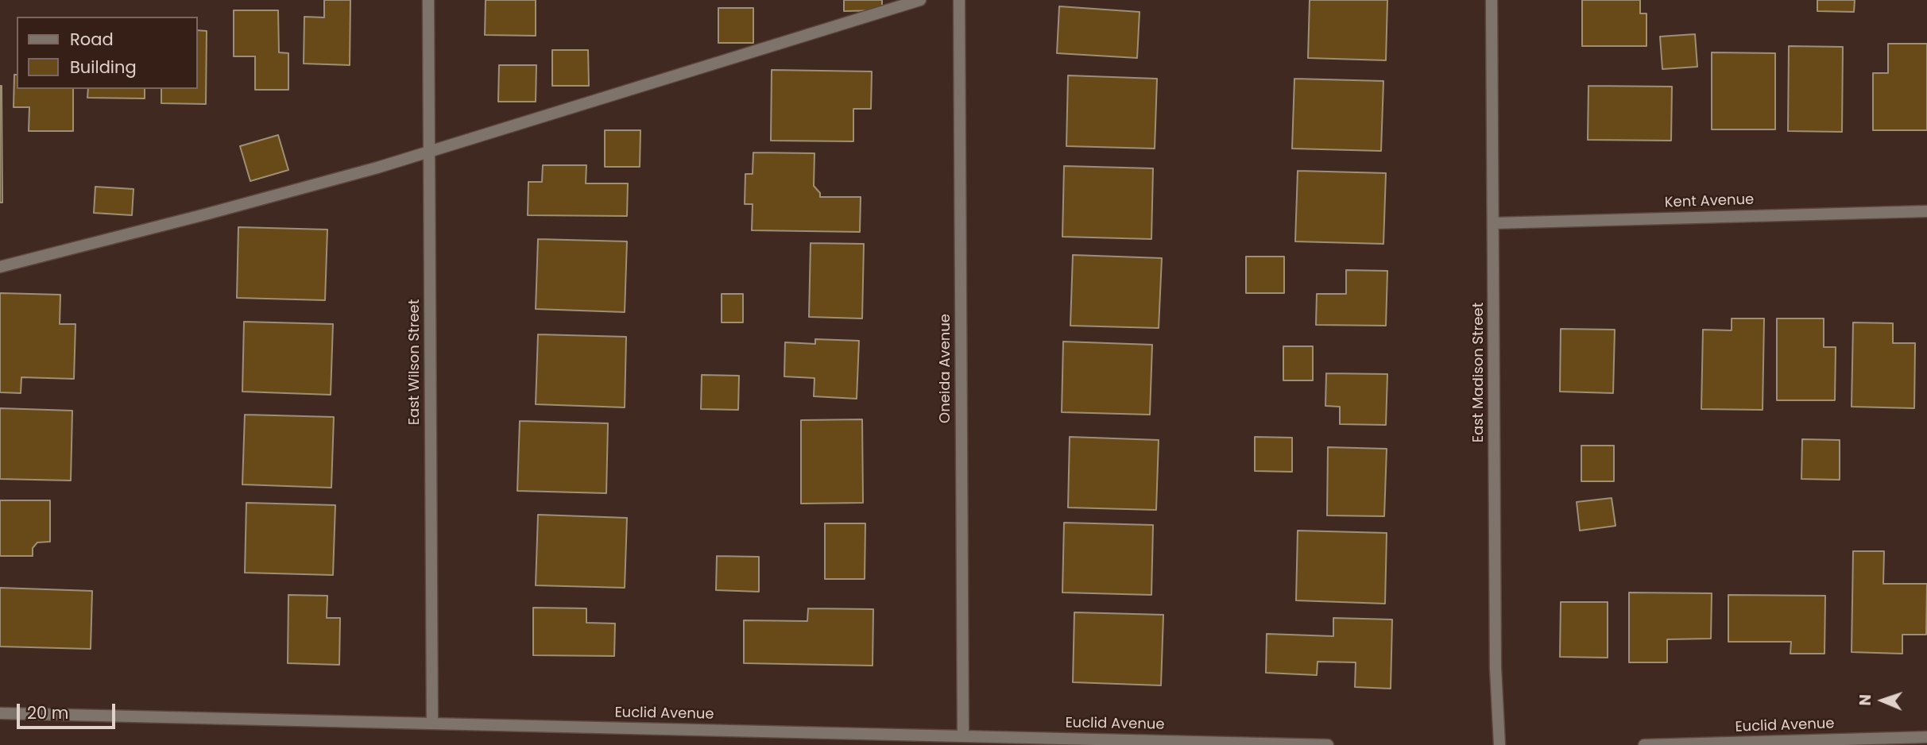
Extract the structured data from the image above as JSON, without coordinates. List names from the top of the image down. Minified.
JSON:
{"streets":{"street":["Kent Avenue","East Wilson Street","Oneida Avenue","East Madison Street","Euclid Avenue"]},"crossings":[["Kent Avenue","East Madison Street"],["East Wilson Street","Euclid Avenue"],["Oneida Avenue","Euclid Avenue"]],"legend":["Road","Building"],"scale_bar":"20 m","north":"left"}
